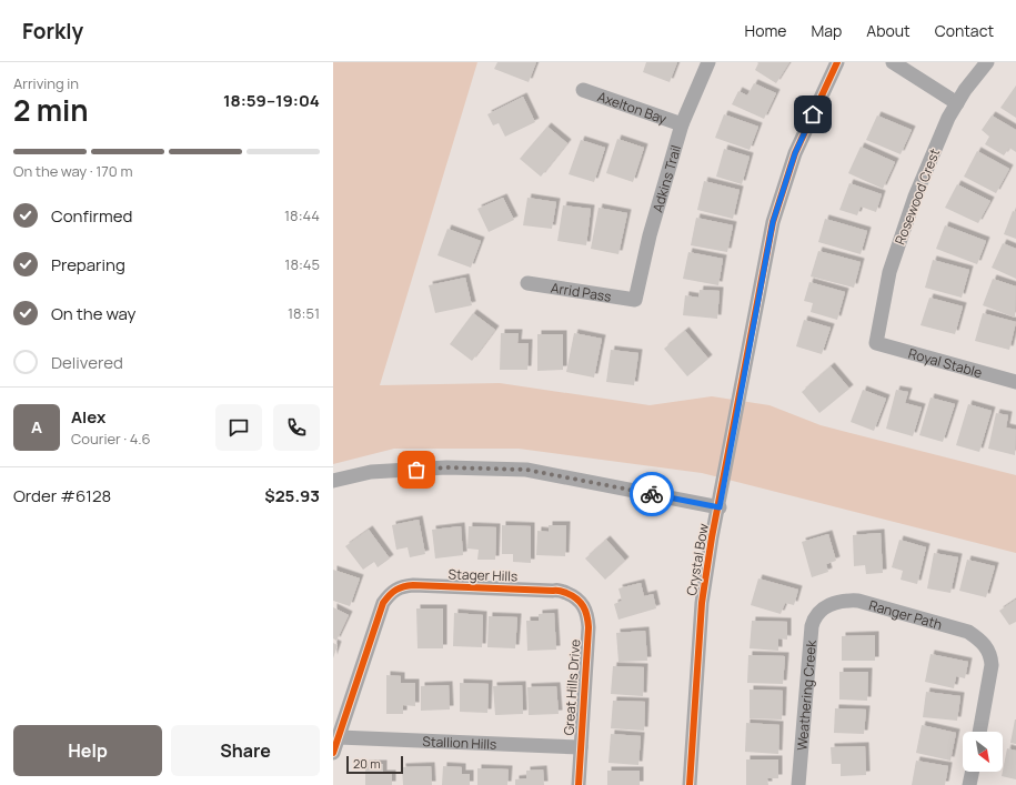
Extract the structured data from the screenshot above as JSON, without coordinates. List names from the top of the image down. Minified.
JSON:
{"streets":{"street":["Axelton Bay","Adkins Trail","Rosewood Crest","Arrid Pass","Royal Stable","Crystal Bow","Stager Hills","Ranger Path","Great Hills Drive","Weathering Creek","Stallion Hills"]},"crossings":[["Axelton Bay","Adkins Trail"],["Adkins Trail","Arrid Pass"],["Rosewood Crest","Royal Stable"],["Stager Hills","Great Hills Drive"],["Stager Hills","Stallion Hills"],["Ranger Path","Weathering Creek"],["Great Hills Drive","Stallion Hills"]],"scale_bar":"20 m","north":"bottom right","page":{"header":"Forkly","nav":["Home","Map","About","Contact"],"heading":["2 min","Arriving in","18:59–19:04"],"panel":["Alex","Courier · 4.6","Order #6128","$25.93"],"bar":"On the way · 170 m","list":[["Confirmed","18:44"],["Preparing","18:45"],["On the way","18:51"],"Delivered"],"round":"A","buttons":["Help","Share"],"scale":"20 m"}}
